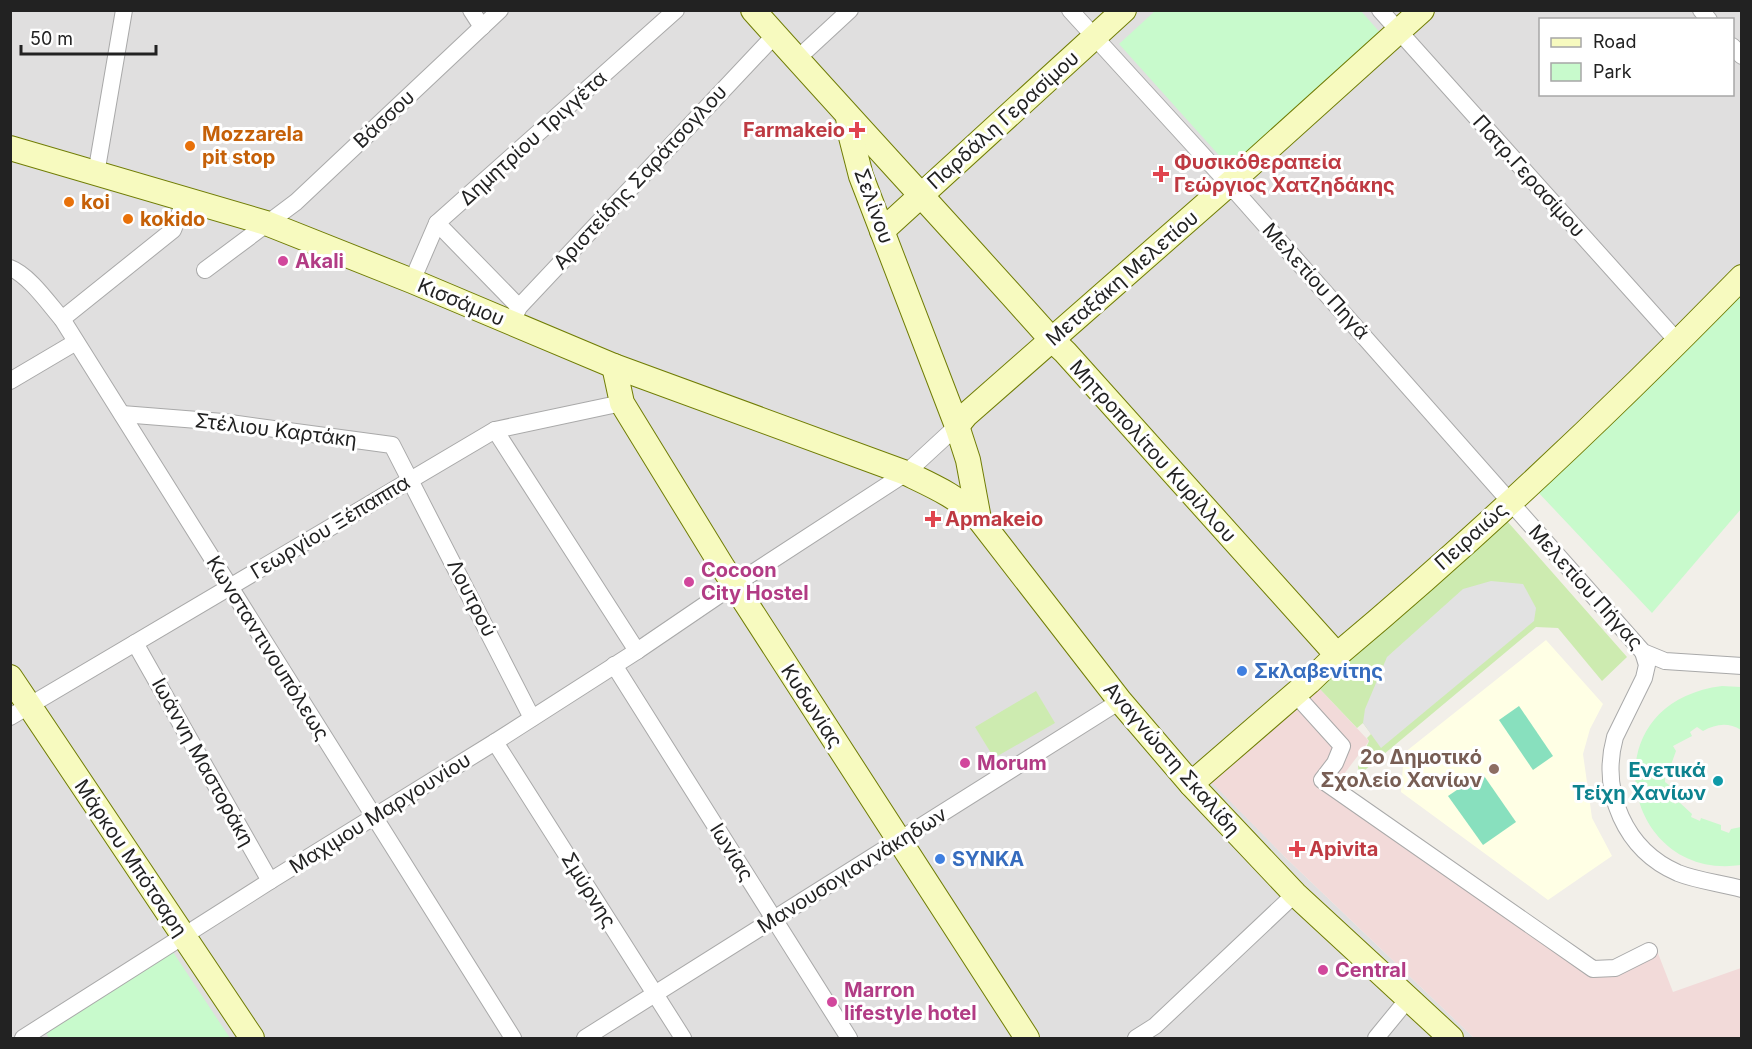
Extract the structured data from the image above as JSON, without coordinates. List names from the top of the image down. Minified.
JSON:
{"streets":{"street":["Βάσσου","Παρδάλη Γερασίμου","Δημητρίου Τριγγέτα","Πατρ.Γερασίμου","Αριστείδης Σαράτσογλου","Σελίνου","Μεταξάκη Μελετίου","Μελετίου Πηγά","Κισσάμου","Στέλιου Καρτάκη","Μητροπολίτου Κυρίλλου","Γεωργίου Ξέπαππα","Πειραιώς","Μελετίου Πήγας","Λουτρού","Κωνσταντινουπόλεως","Κυδωνίας","Αναγνώστη Σκαλίδη","Ιωάννη Μαστοράκη","Μαχιμου Mαργουνίου","Ιωνίας","Μάρκου Μπότσαρη","Μανουσογιαννάκηδων","Σμύρνης"]},"crossings":[["Βάσσου","Κισσάμου"],["Παρδάλη Γερασίμου","Σελίνου"],["Παρδάλη Γερασίμου","Μελετίου Πηγά"],["Παρδάλη Γερασίμου","Μητροπολίτου Κυρίλλου"],["Δημητρίου Τριγγέτα","Κισσάμου"],["Πατρ.Γερασίμου","Μεταξάκη Μελετίου"],["Πατρ.Γερασίμου","Πειραιώς"],["Αριστείδης Σαράτσογλου","Κισσάμου"],["Σελίνου","Μεταξάκη Μελετίου"],["Σελίνου","Μητροπολίτου Κυρίλλου"],["Σελίνου","Αναγνώστη Σκαλίδη"],["Σελίνου","Μαχιμου Mαργουνίου"],["Μεταξάκη Μελετίου","Μελετίου Πηγά"],["Μεταξάκη Μελετίου","Μητροπολίτου Κυρίλλου"],["Μεταξάκη Μελετίου","Μαχιμου Mαργουνίου"],["Μελετίου Πηγά","Πειραιώς"],["Μελετίου Πηγά","Μελετίου Πήγας"],["Κισσάμου","Κυδωνίας"],["Κισσάμου","Αναγνώστη Σκαλίδη"],["Κισσάμου","Μαχιμου Mαργουνίου"],["Στέλιου Καρτάκη","Γεωργίου Ξέπαππα"],["Στέλιου Καρτάκη","Λουτρού"],["Στέλιου Καρτάκη","Κωνσταντινουπόλεως"],["Μητροπολίτου Κυρίλλου","Πειραιώς"],["Γεωργίου Ξέπαππα","Λουτρού"],["Γεωργίου Ξέπαππα","Κωνσταντινουπόλεως"],["Γεωργίου Ξέπαππα","Ιωάννη Μαστοράκη"],["Γεωργίου Ξέπαππα","Μάρκου Μπότσαρη"],["Πειραιώς","Μελετίου Πήγας"],["Πειραιώς","Αναγνώστη Σκαλίδη"],["Λουτρού","Μαχιμου Mαργουνίου"],["Κωνσταντινουπόλεως","Μαχιμου Mαργουνίου"],["Κυδωνίας","Μαχιμου Mαργουνίου"],["Κυδωνίας","Μανουσογιαννάκηδων"],["Αναγνώστη Σκαλίδη","Μαχιμου Mαργουνίου"],["Αναγνώστη Σκαλίδη","Μανουσογιαννάκηδων"],["Ιωάννη Μαστοράκη","Μαχιμου Mαργουνίου"],["Μαχιμου Mαργουνίου","Ιωνίας"],["Μαχιμου Mαργουνίου","Μάρκου Μπότσαρη"],["Μαχιμου Mαργουνίου","Σμύρνης"],["Ιωνίας","Μανουσογιαννάκηδων"],["Μανουσογιαννάκηδων","Σμύρνης"]],"places":{"health":["Farmakeio","Φυσικόθεραπεία Γεώργιος Χατζηδάκης","Apmakeio","Apivita"],"other":["Mozzarela pit stop","koi","kokido","Akali","Cocoon City Hostel","Σκλαβενίτης","Morum","2ο Δημοτικό Σχολείο Χανίων","Ενετικά Τείχη Χανίων","SYNKA","Central","Marron lifestyle hotel"]},"legend":["Road","Park"],"scale_bar":"50 m"}
